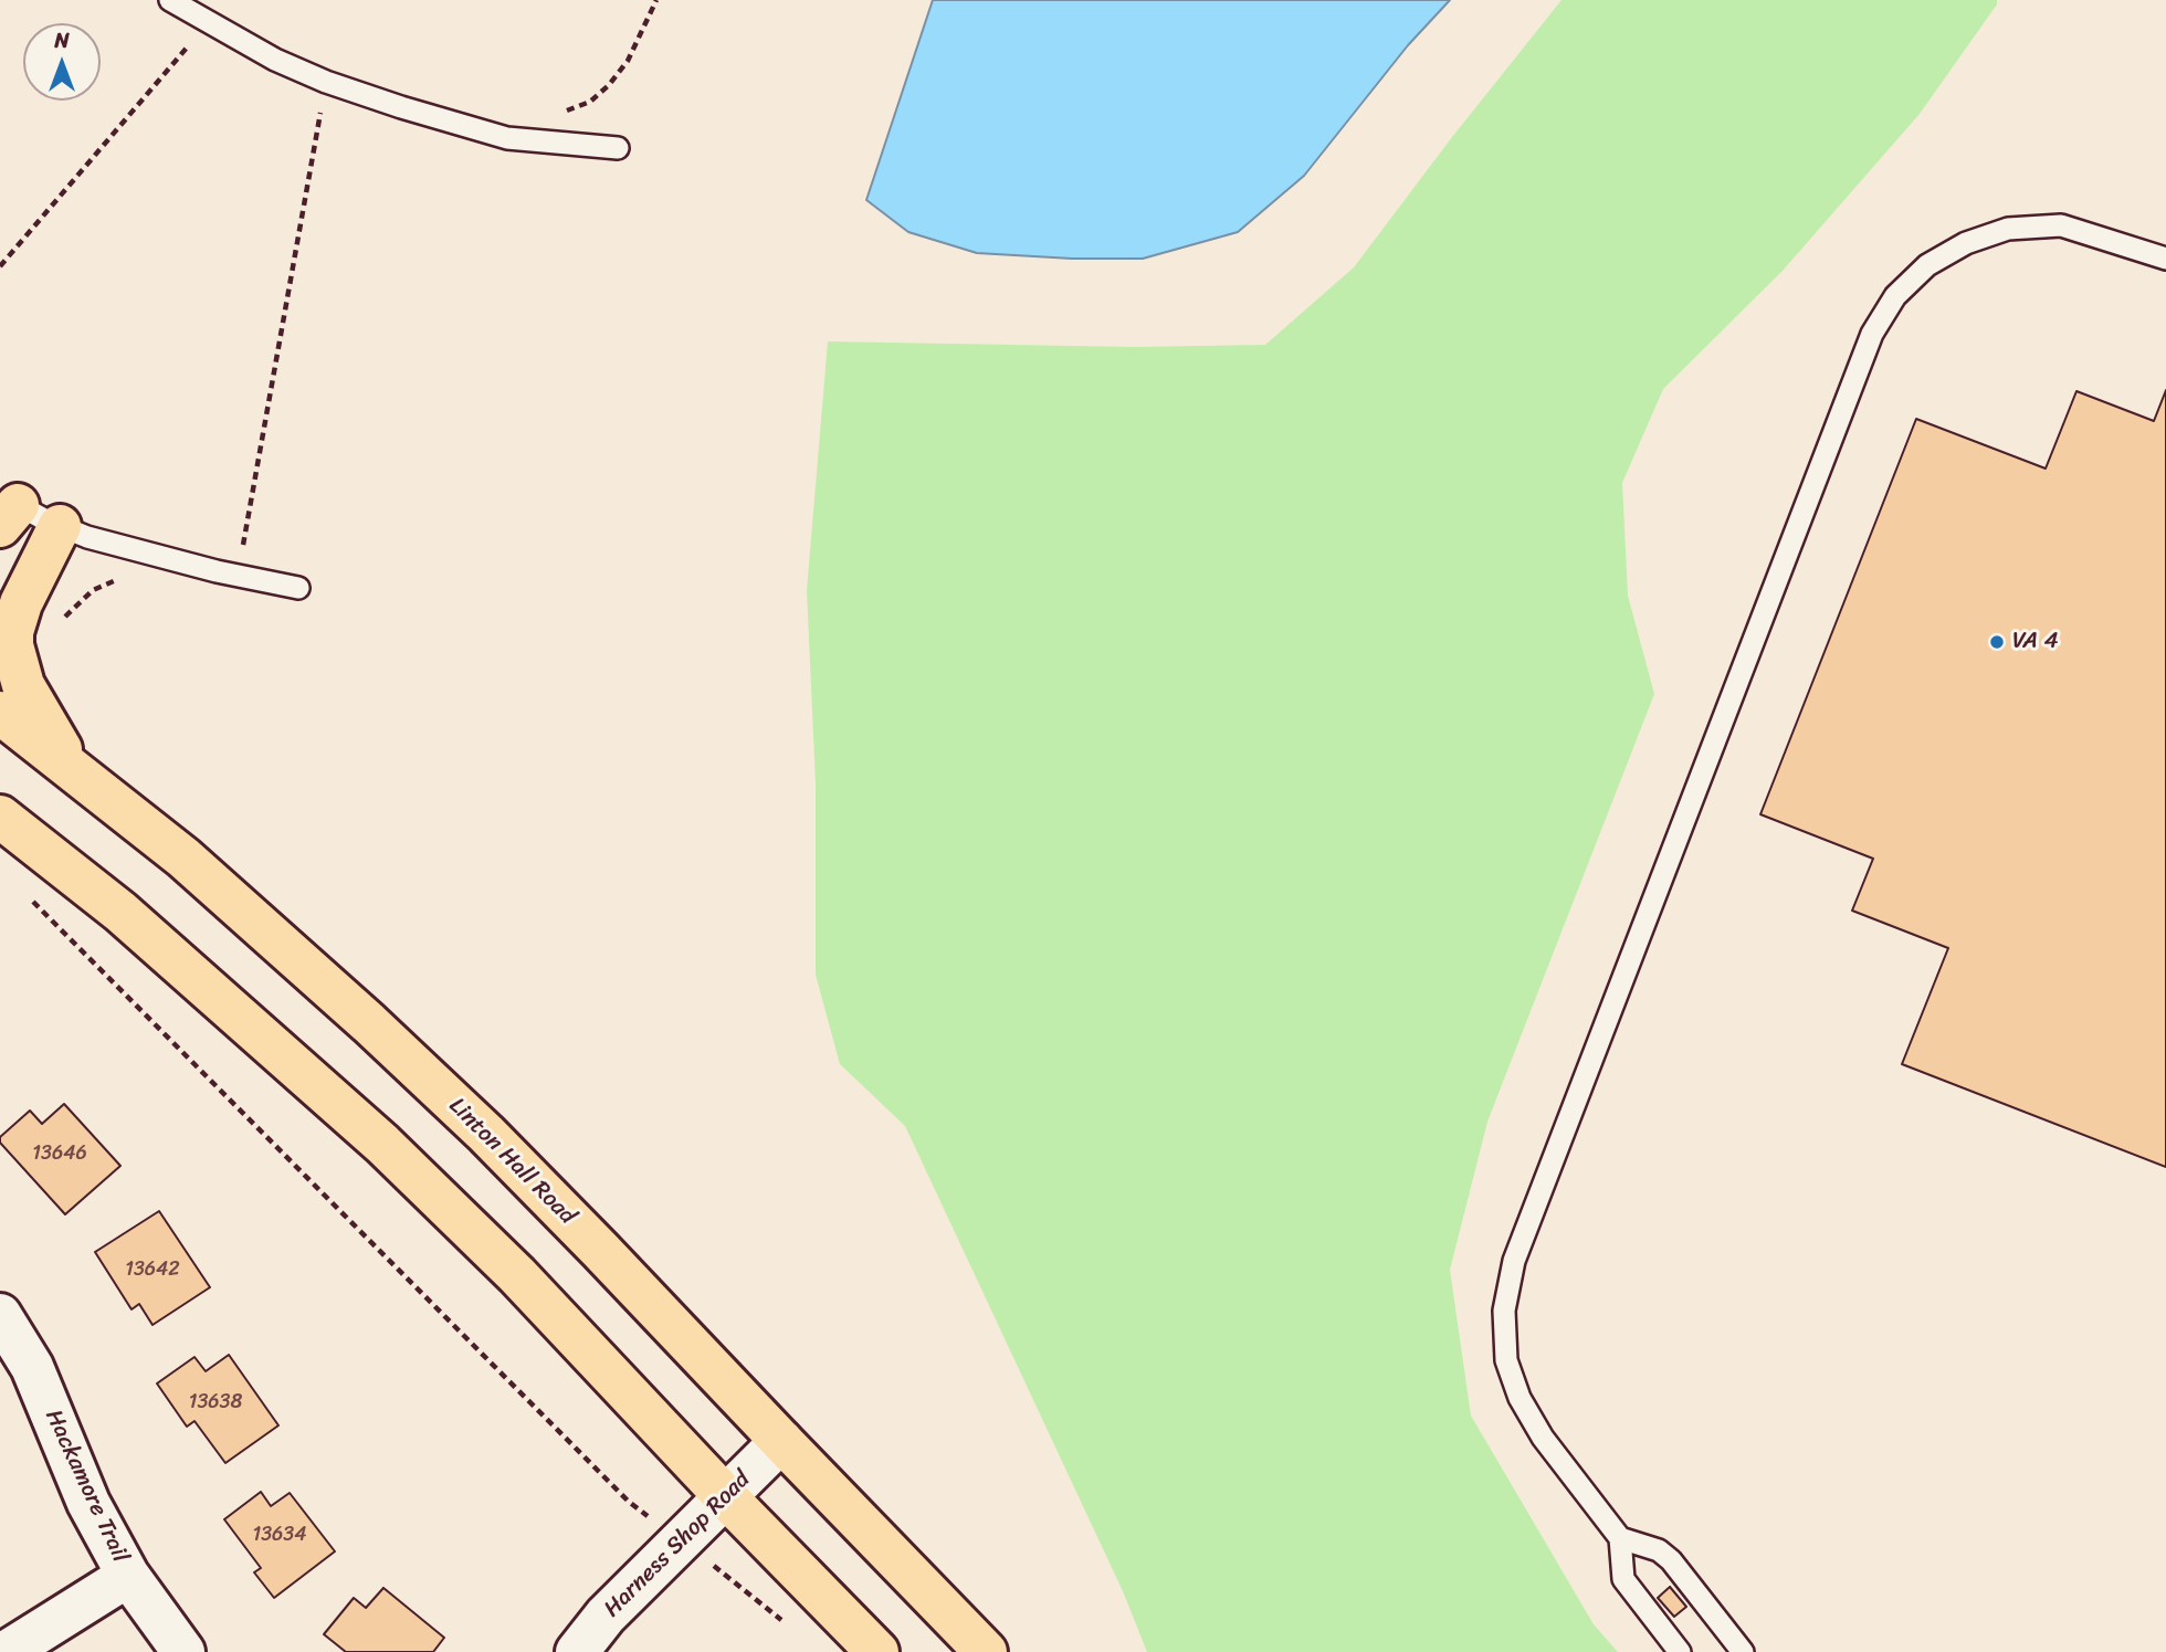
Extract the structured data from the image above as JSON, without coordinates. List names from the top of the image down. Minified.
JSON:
{"streets":{"main road":["Linton Hall Road"],"street":["Hackamore Trail","Harness Shop Road"]},"crossings":[["Linton Hall Road","Harness Shop Road"]],"places":["VA 4"],"house_numbers":["13646","13642","13638","13634"],"north":"top"}
